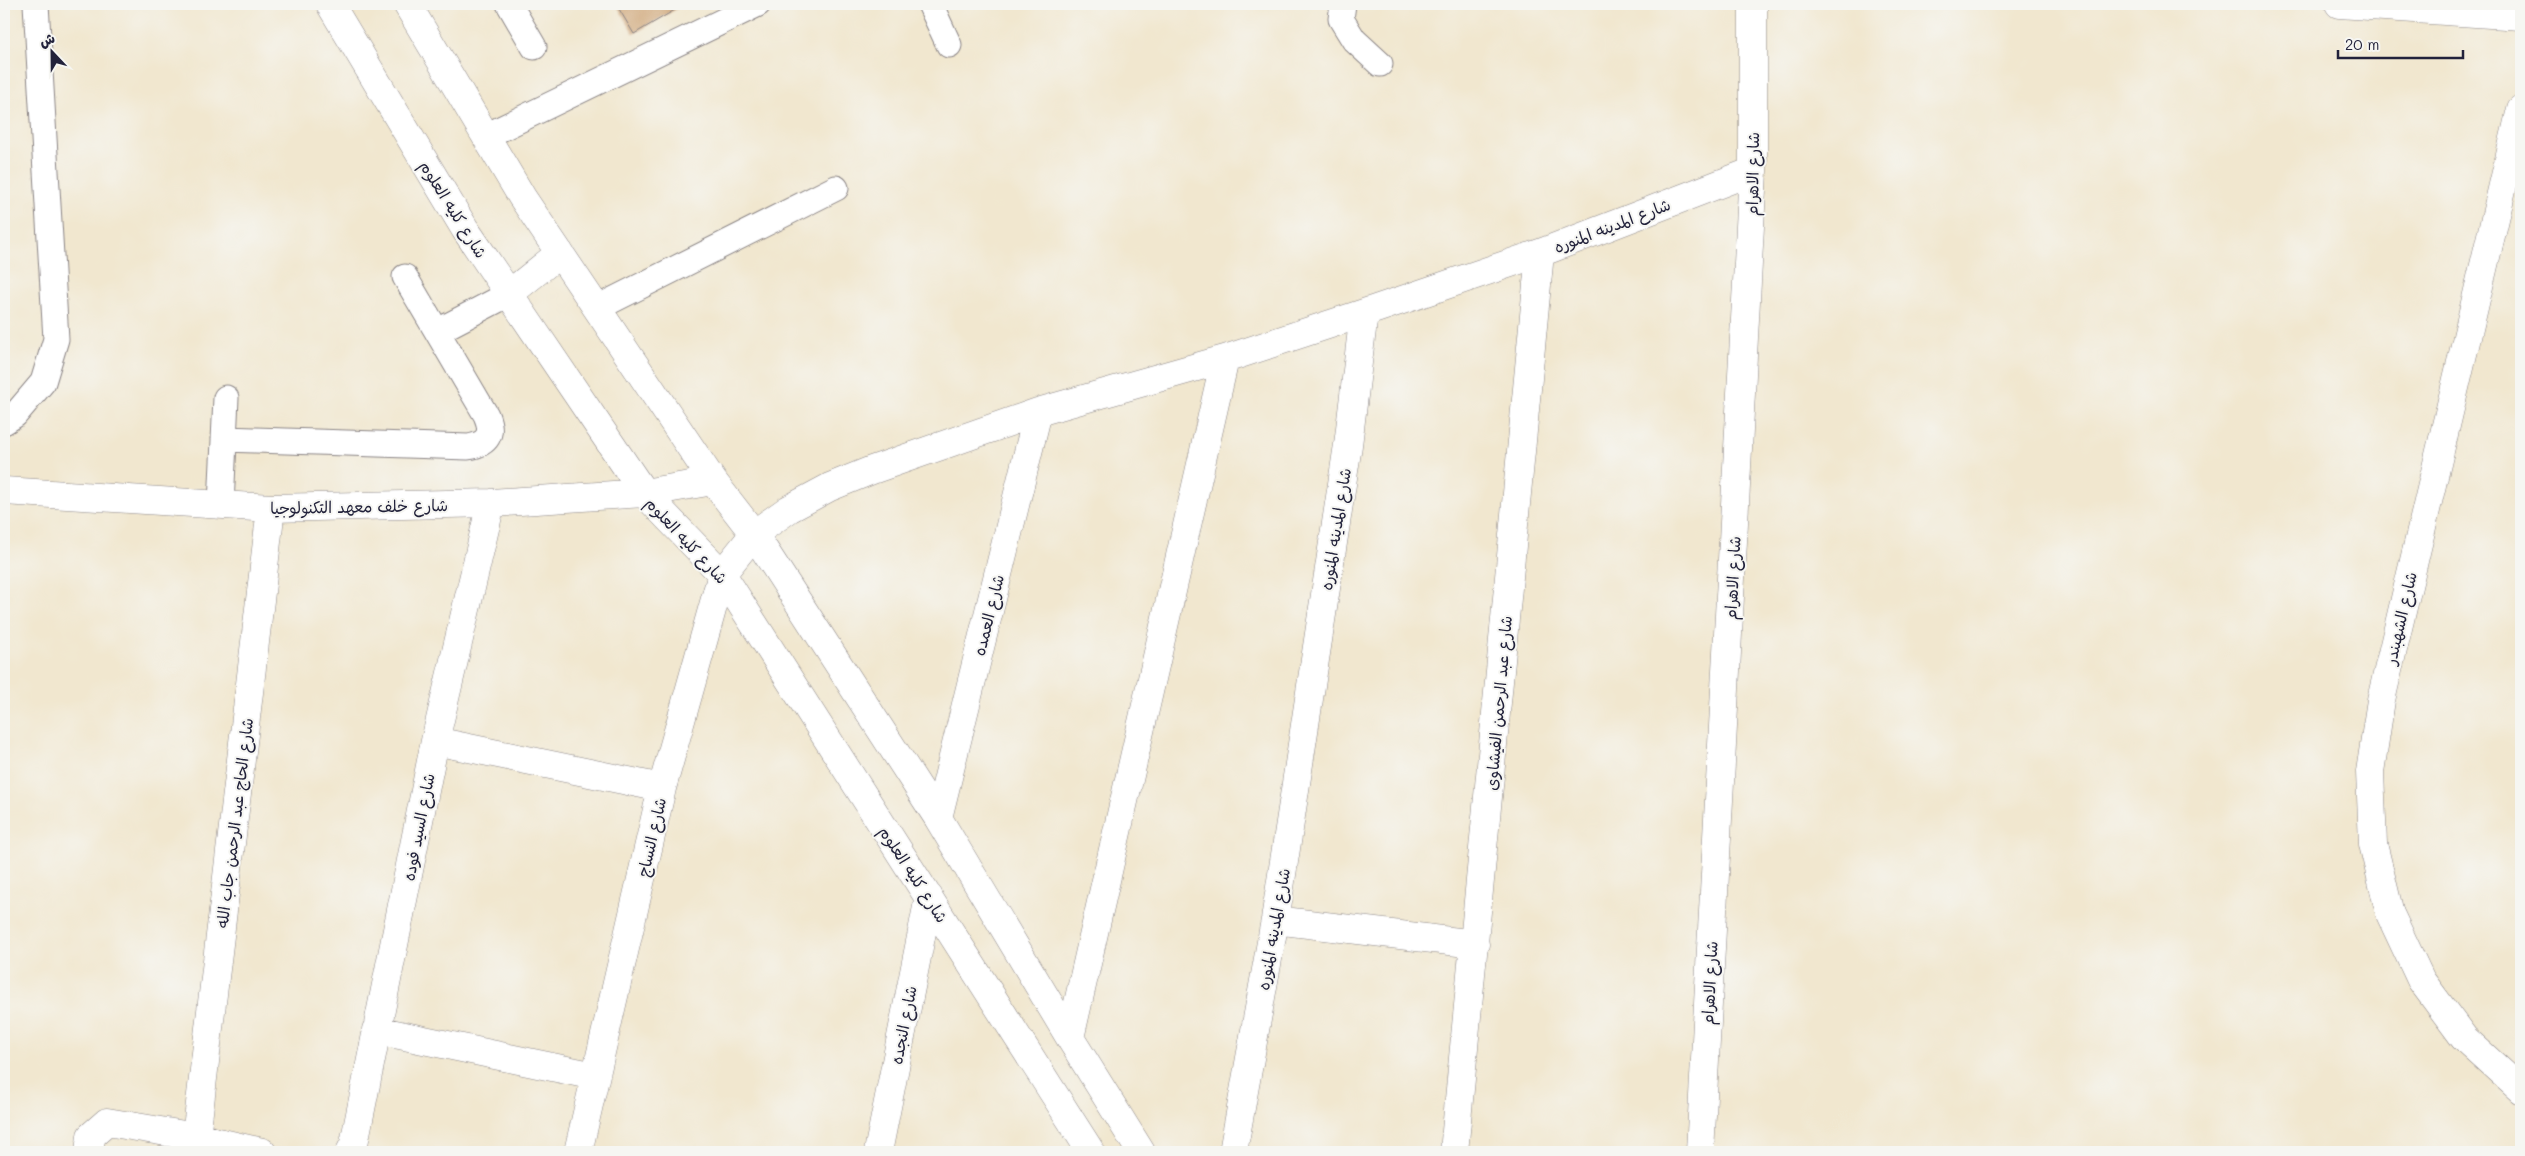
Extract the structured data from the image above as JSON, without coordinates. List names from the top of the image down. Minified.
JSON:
{"streets":{"street":["شارع الاهرام","شارع كليه العلوم","شارع المدينه المنوره","شارع خلف معهد التكنولوجيا","شارع العمده","شارع الشهبندر","شارع عبد الرحمن الفيشاوى","شارع الحاج عبد الرحمن جاب الله","شارع السيد فوده","شارع النساج","شارع النجده"]},"crossings":[["شارع الاهرام","شارع المدينه المنوره"],["شارع كليه العلوم","شارع خلف معهد التكنولوجيا"],["شارع كليه العلوم","شارع النساج"],["شارع كليه العلوم","شارع النجده"],["شارع المدينه المنوره","شارع عبد الرحمن الفيشاوى"],["شارع المدينه المنوره","شارع النساج"],["شارع خلف معهد التكنولوجيا","شارع الحاج عبد الرحمن جاب الله"],["شارع خلف معهد التكنولوجيا","شارع السيد فوده"],["شارع العمده","شارع النساج"]],"scale_bar":"20 m","north":"top"}
